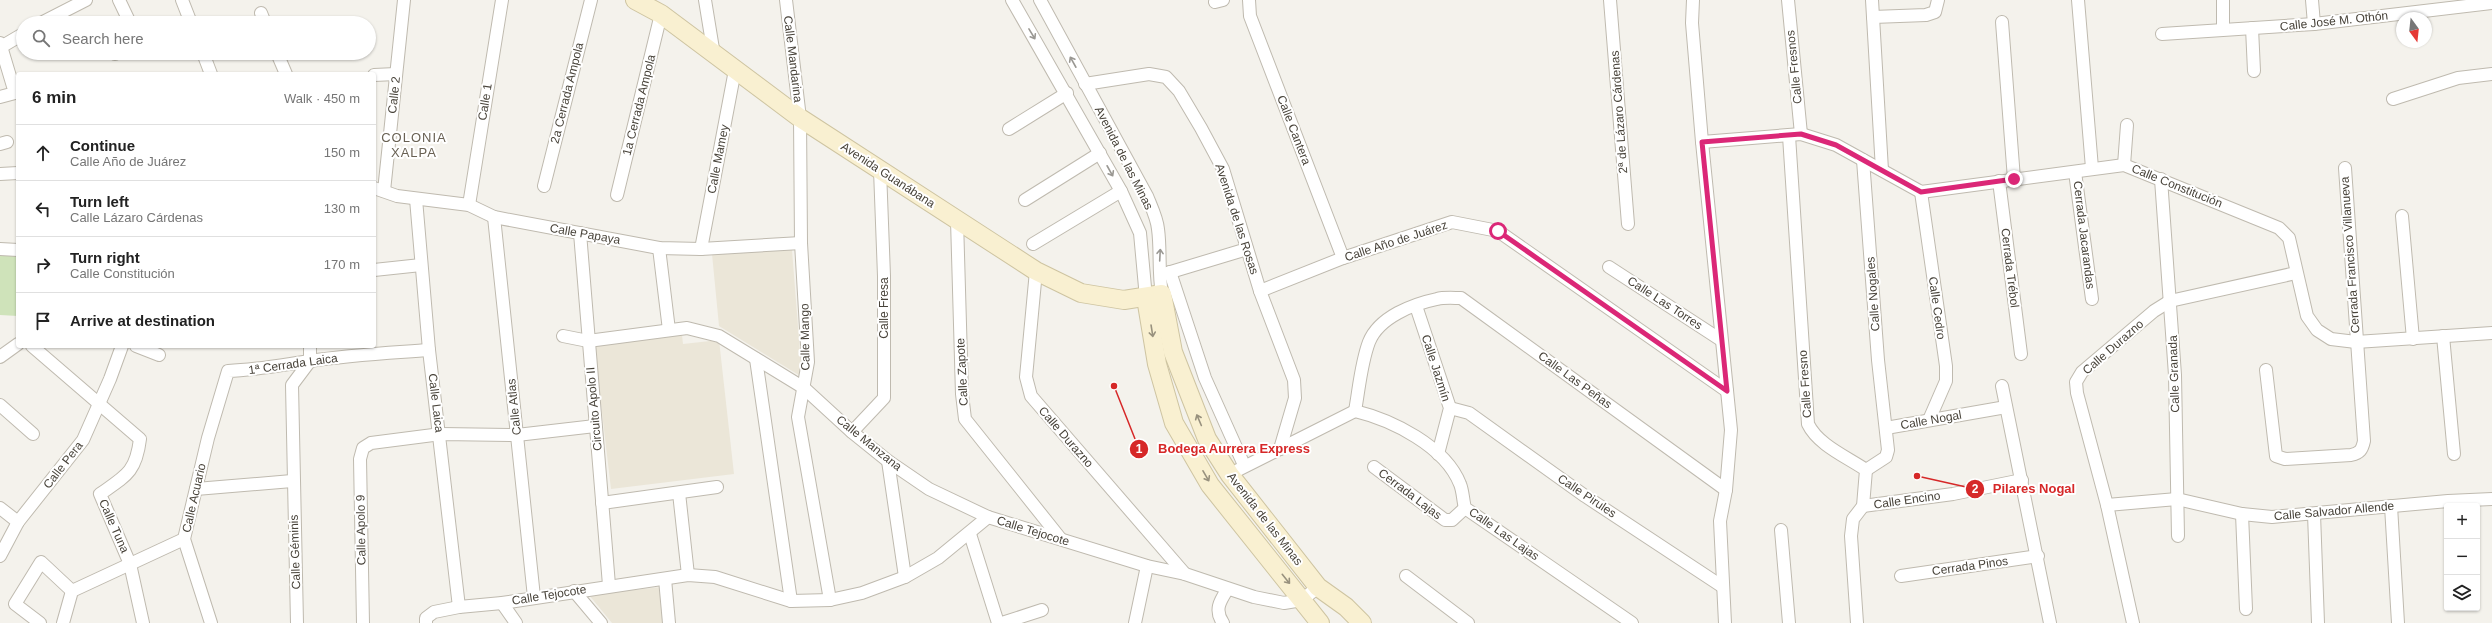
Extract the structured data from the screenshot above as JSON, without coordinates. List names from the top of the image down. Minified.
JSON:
{"streets":{"street":["Calle José M. Othón","Calle Mandarina","Calle Fresnos","2a Cerrada Ampola","Calle 2","Calle 1","1a Cerrada Ampola","2ª de Lázaro Cárdenas","Calle Cantera","Avenida de las Minas","Calle Mamey","Avenida Guanábana","Calle Constitución","Avenida de las Rosas","Calle Papaya","Cerrada Jacarandas","Calle Año de Juárez","Cerrada Francisco Villanueva","Cerrada Trébol","Calle Nogales","Calle Las Torres","Calle Fresa","Calle Cedro","Calle Mango","Calle Durazno","1ª Cerrada Laica","Calle Jazmín","Calle Zapote","Calle Granada","Calle Las Peñas","Calle Fresno","Calle Laica","Calle Atlas","Circuito Apolo II","Calle Nogal","Calle Manzana","Calle Pera","Cerrada Lajas","Calle Pirules","Calle Acuario","Calle Encino","Calle Salvador Allende","Calle Tuna","Calle Apolo 9","Calle Tejocote","Calle Las Lajas","Calle Géminis","Cerrada Pinos"]},"crossings":[["Calle Mandarina","Avenida Guanábana"],["Calle Mandarina","Calle Mango"],["Calle Fresnos","Calle Fresno"],["Calle 2","Calle Papaya"],["Calle 1","Calle Papaya"],["1a Cerrada Ampola","Avenida Guanábana"],["Calle Cantera","Calle Año de Juárez"],["Avenida de las Minas","Avenida Guanábana"],["Avenida de las Minas","Avenida de las Rosas"],["Avenida de las Minas","Calle Tejocote"],["Calle Mamey","Avenida Guanábana"],["Calle Mamey","Calle Papaya"],["Avenida Guanábana","Calle Fresa"],["Avenida Guanábana","Calle Mango"],["Avenida Guanábana","Calle Durazno"],["Avenida Guanábana","Calle Zapote"],["Calle Constitución","Cerrada Jacarandas"],["Calle Constitución","Cerrada Francisco Villanueva"],["Calle Constitución","Cerrada Trébol"],["Calle Constitución","Calle Cedro"],["Calle Constitución","Calle Durazno"],["Calle Constitución","Calle Granada"],["Avenida de las Rosas","Calle Año de Juárez"],["Calle Papaya","Calle Mango"],["Calle Papaya","Calle Laica"],["Calle Papaya","Calle Atlas"],["Calle Papaya","Circuito Apolo II"],["Calle Nogales","Calle Nogal"],["Calle Fresa","Calle Manzana"],["Calle Cedro","Calle Nogal"],["Calle Mango","Calle Manzana"],["Calle Mango","Calle Tejocote"],["Calle Durazno","Calle Granada"],["Calle Durazno","Calle Tejocote"],["1ª Cerrada Laica","Calle Laica"],["1ª Cerrada Laica","Calle Acuario"],["1ª Cerrada Laica","Calle Géminis"],["Calle Jazmín","Calle Las Peñas"],["Calle Jazmín","Calle Pirules"],["Calle Jazmín","Calle Las Lajas"],["Calle Zapote","Calle Tejocote"],["Calle Granada","Calle Salvador Allende"],["Calle Las Peñas","Calle Las Lajas"],["Calle Fresno","Calle Nogal"],["Calle Laica","Calle Apolo 9"],["Calle Laica","Calle Tejocote"],["Calle Atlas","Calle Tejocote"],["Circuito Apolo II","Calle Manzana"],["Circuito Apolo II","Calle Tejocote"],["Calle Manzana","Calle Tejocote"],["Calle Pera","Calle Tuna"],["Cerrada Lajas","Calle Las Lajas"]],"districts":["COLONIA XALPA"],"places":["Bodega Aurrera Express","Pilares Nogal"],"north":"bottom","page":{"search":"Search here","heading":["6 min","Walk · 450 m"],"list":[["Continue","Calle Año de Juárez","150 m"],["Turn left","Calle Lázaro Cárdenas","130 m"],["Turn right","Calle Constitución","170 m"],"Arrive at destination"],"map_buttons":["+","−"]}}
